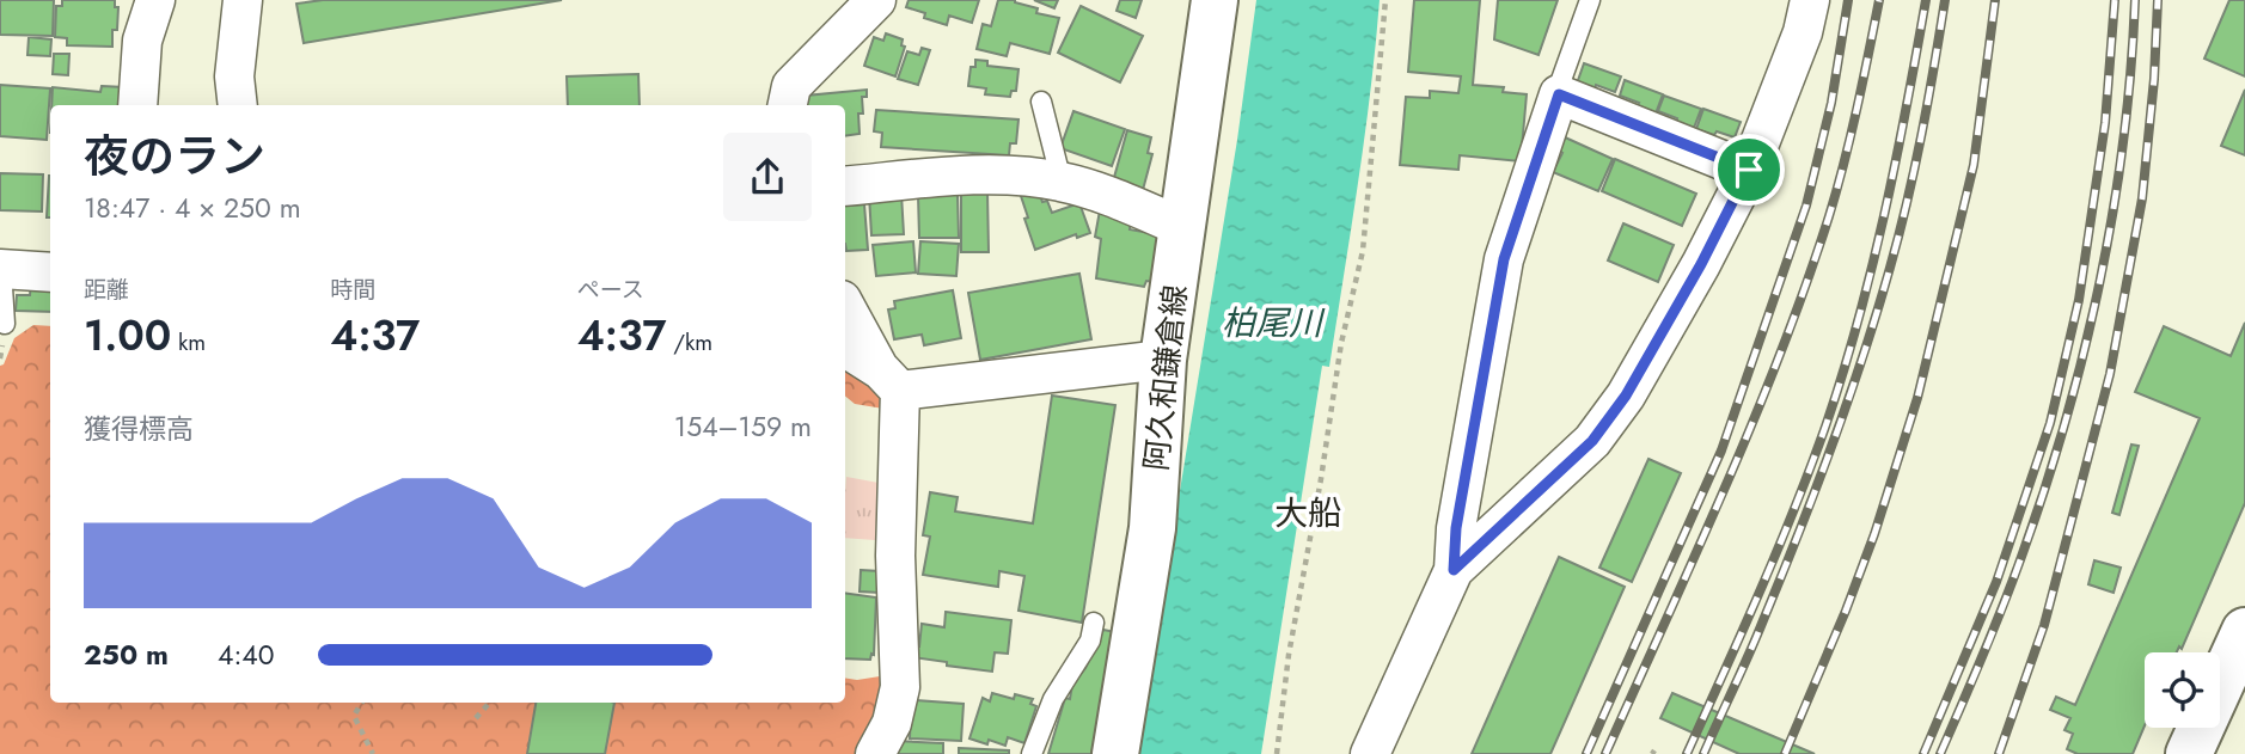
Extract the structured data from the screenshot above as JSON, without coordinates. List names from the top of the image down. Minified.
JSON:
{"streets":{"main road":["阿久和鎌倉線"]},"districts":["大船"],"water":["柏尾川"],"page":{"heading":["夜のラン","18:47 · 4 × 250 m"],"stats":[["距離","1.00 km"],["時間","4:37"],["ペース","4:37 /km"]],"chart":["獲得標高","154–159 m"],"list":[{"name":"250 m","note":"4:40"}]}}
